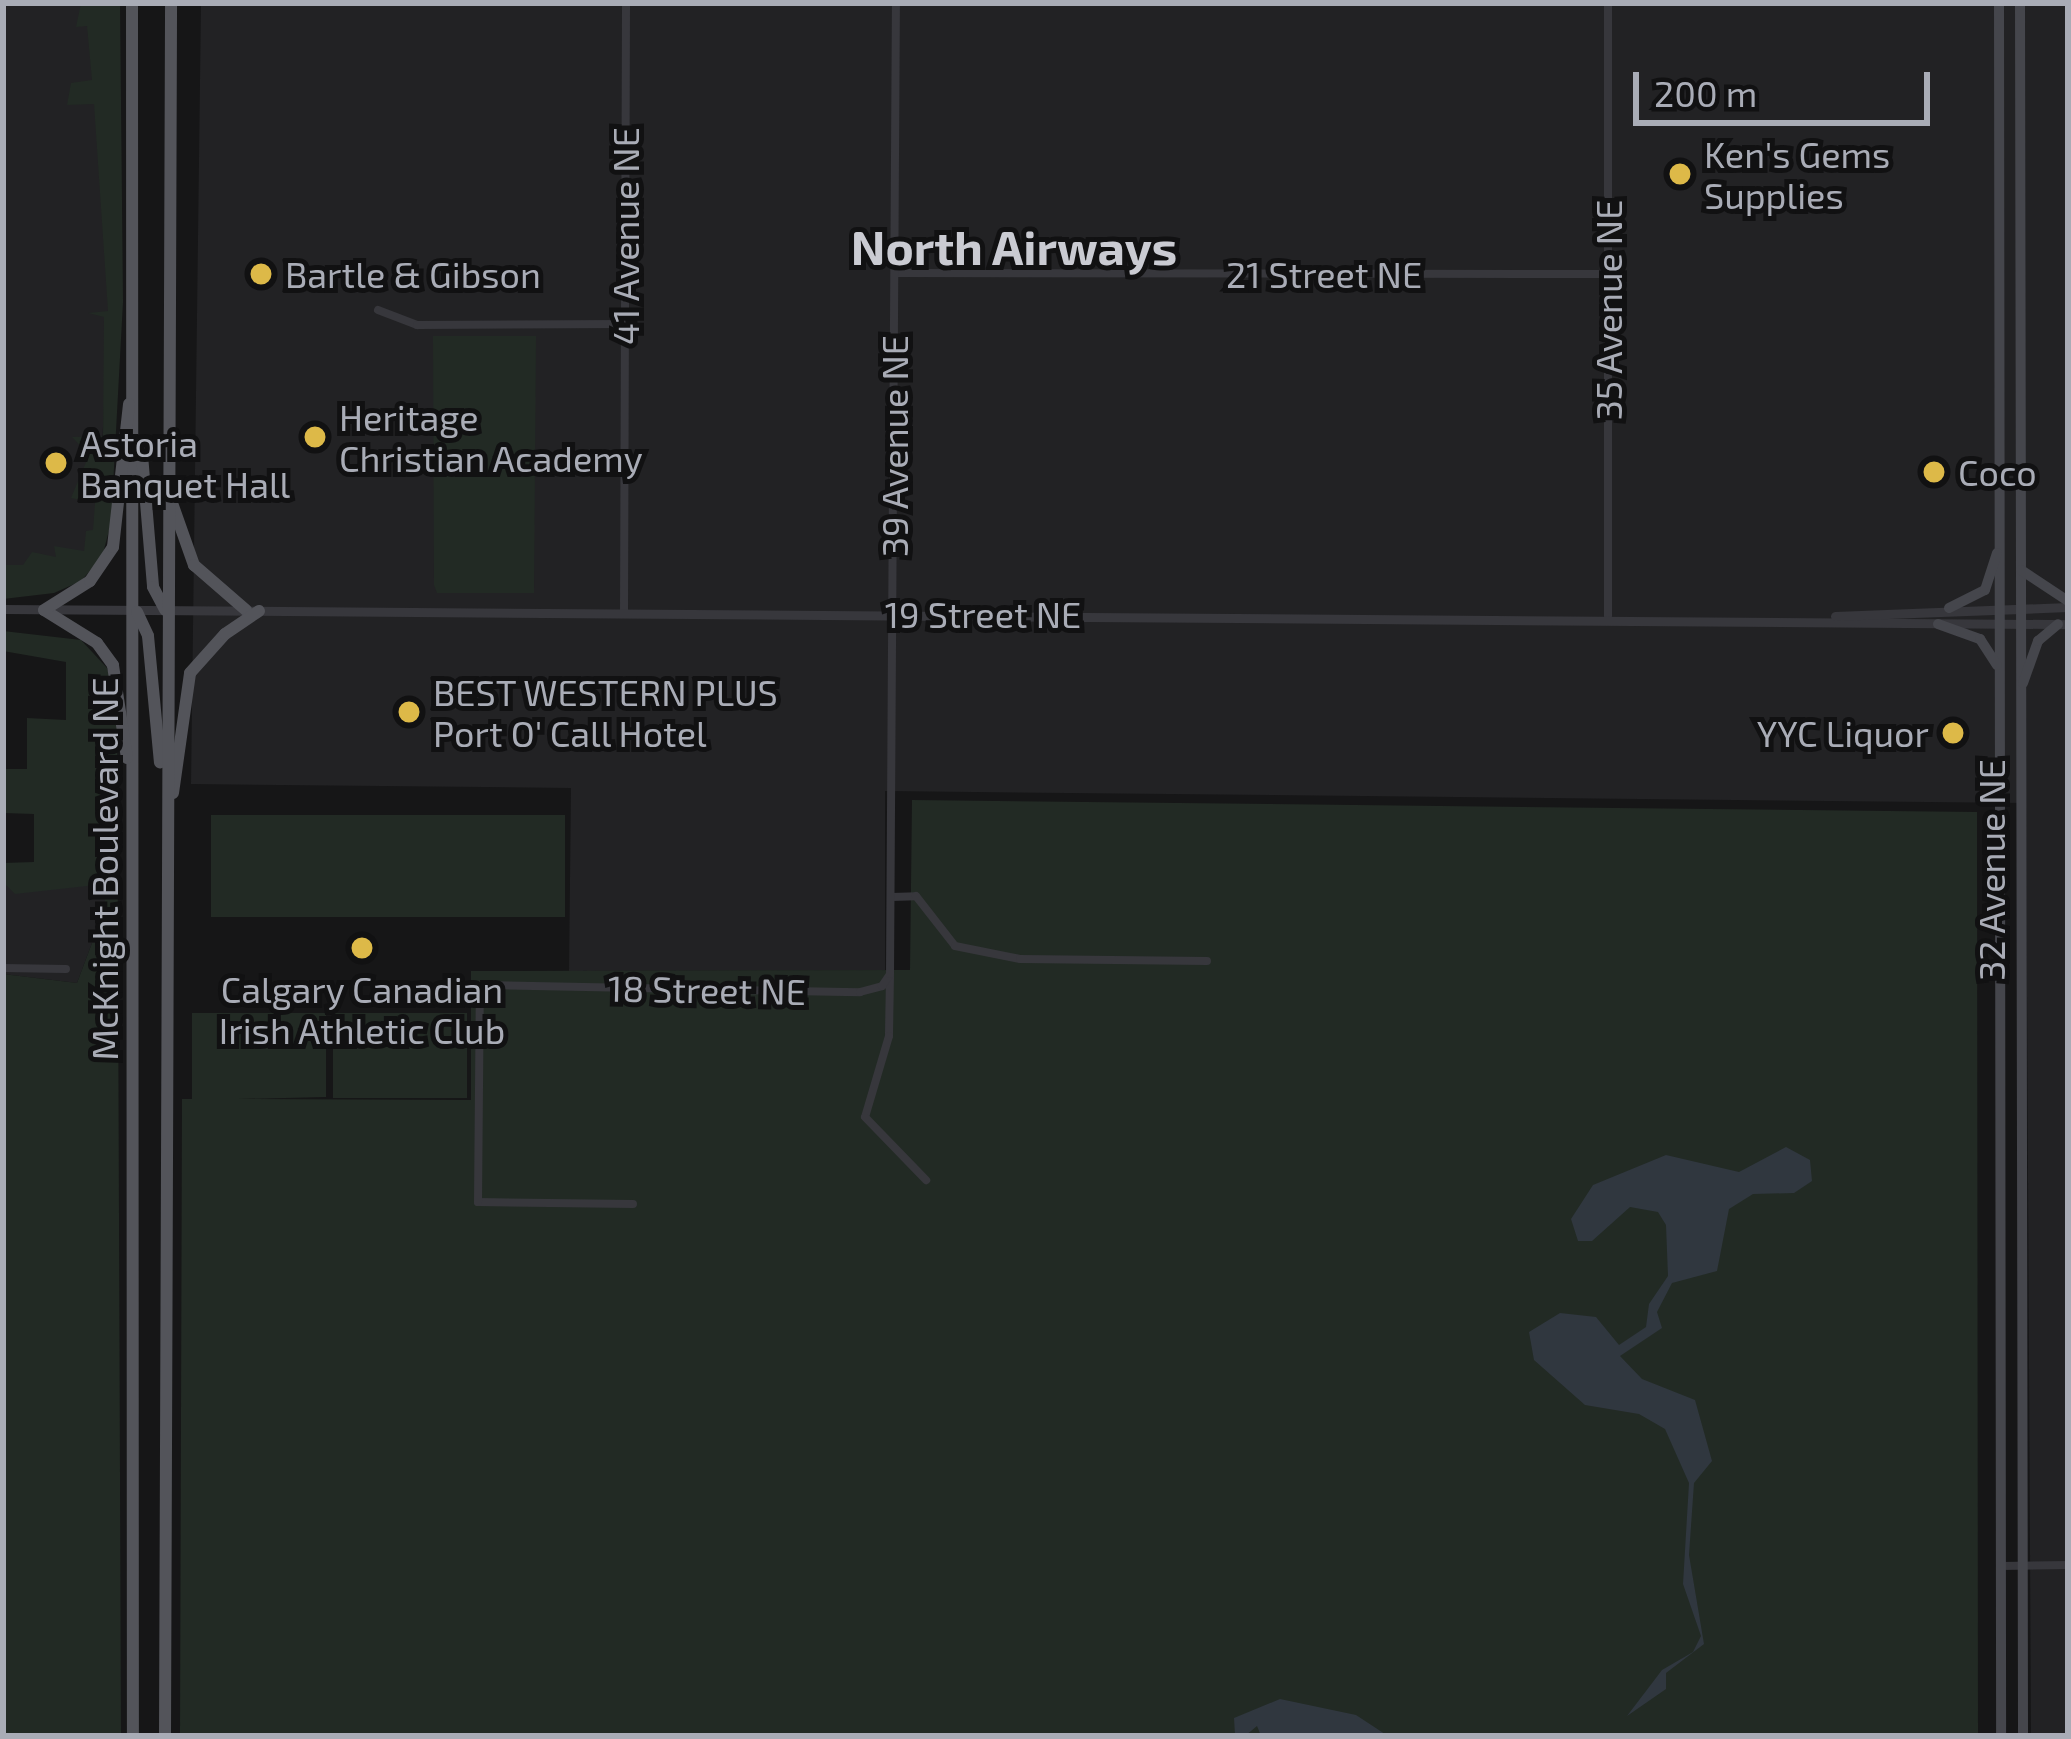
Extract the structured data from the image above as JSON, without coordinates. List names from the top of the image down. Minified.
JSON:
{"streets":{"main road":["McKnight Boulevard NE","32 Avenue NE"],"street":["41 Avenue NE","21 Street NE","35 Avenue NE","39 Avenue NE","19 Street NE","18 Street NE"]},"crossings":[["41 Avenue NE","19 Street NE"],["21 Street NE","35 Avenue NE"],["21 Street NE","39 Avenue NE"],["35 Avenue NE","19 Street NE"],["39 Avenue NE","19 Street NE"],["39 Avenue NE","18 Street NE"],["19 Street NE","McKnight Boulevard NE"],["19 Street NE","32 Avenue NE"]],"districts":["North Airways"],"places":["Ken's Gems Supplies","Bartle & Gibson","Heritage Christian Academy","Astoria Banquet Hall","Coco","BEST WESTERN PLUS Port O' Call Hotel","YYC Liquor","Calgary Canadian Irish Athletic Club"],"scale_bar":"200 m"}
